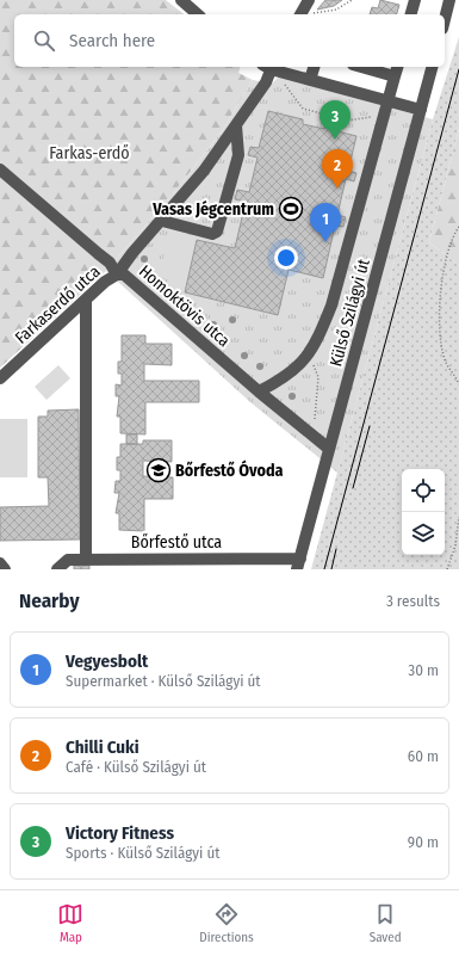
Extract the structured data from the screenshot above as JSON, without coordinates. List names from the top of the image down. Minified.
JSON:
{"streets":{"street":["Farkaserdő utca","Homoktövis utca","Külső Szilágyi út","Bőrfestő utca"]},"crossings":[["Farkaserdő utca","Homoktövis utca"],["Homoktövis utca","Külső Szilágyi út"],["Külső Szilágyi út","Bőrfestő utca"]],"parks":["Farkas-erdő"],"places":{"sports":["Vasas Jégcentrum"],"school or university":["Bőrfestő Óvoda"]},"page":{"search":"Search here","pins":["3","2","1"],"heading":["Nearby","3 results"],"list":[{"mark":"1","name":"Vegyesbolt","note":"Supermarket · Külső Szilágyi út","value":"30 m"},{"mark":"2","name":"Chilli Cuki","note":"Café · Külső Szilágyi út","value":"60 m"},{"mark":"3","name":"Victory Fitness","note":"Sports · Külső Szilágyi út","value":"90 m"}],"nav":["Map","Directions","Saved"]}}
